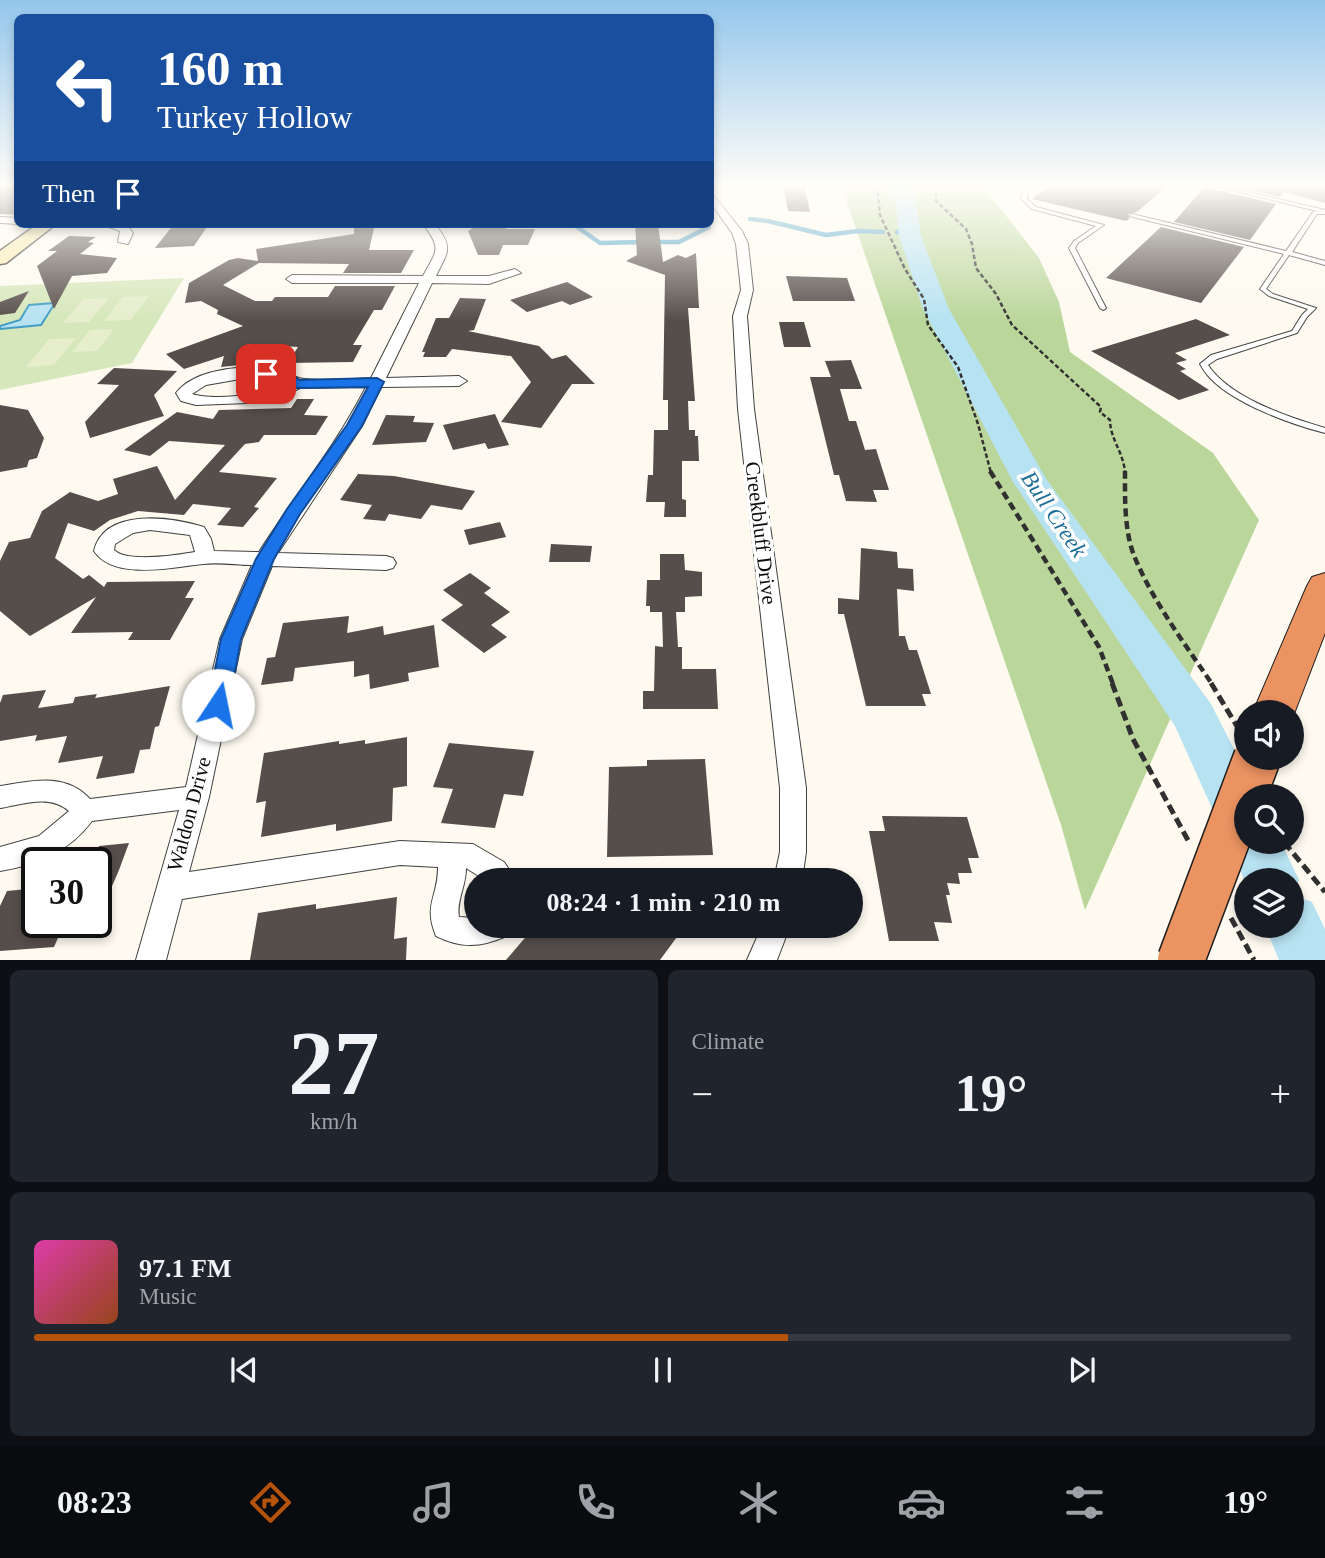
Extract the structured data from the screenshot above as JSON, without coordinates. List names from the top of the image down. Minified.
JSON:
{"streets":{"street":["Creekbluff Drive","Waldon Drive"]},"water":["Bull Creek"],"page":{"turn":["160 m","Turkey Hollow"],"then":"Then","limit":"30","trip":"08:24 · 1 min · 210 m","tile":[["27","km/h"],"Climate"],"heat":["−","19°","+"],"song":["97.1 FM","Music"],"tabs":["08:23","19°"]}}
